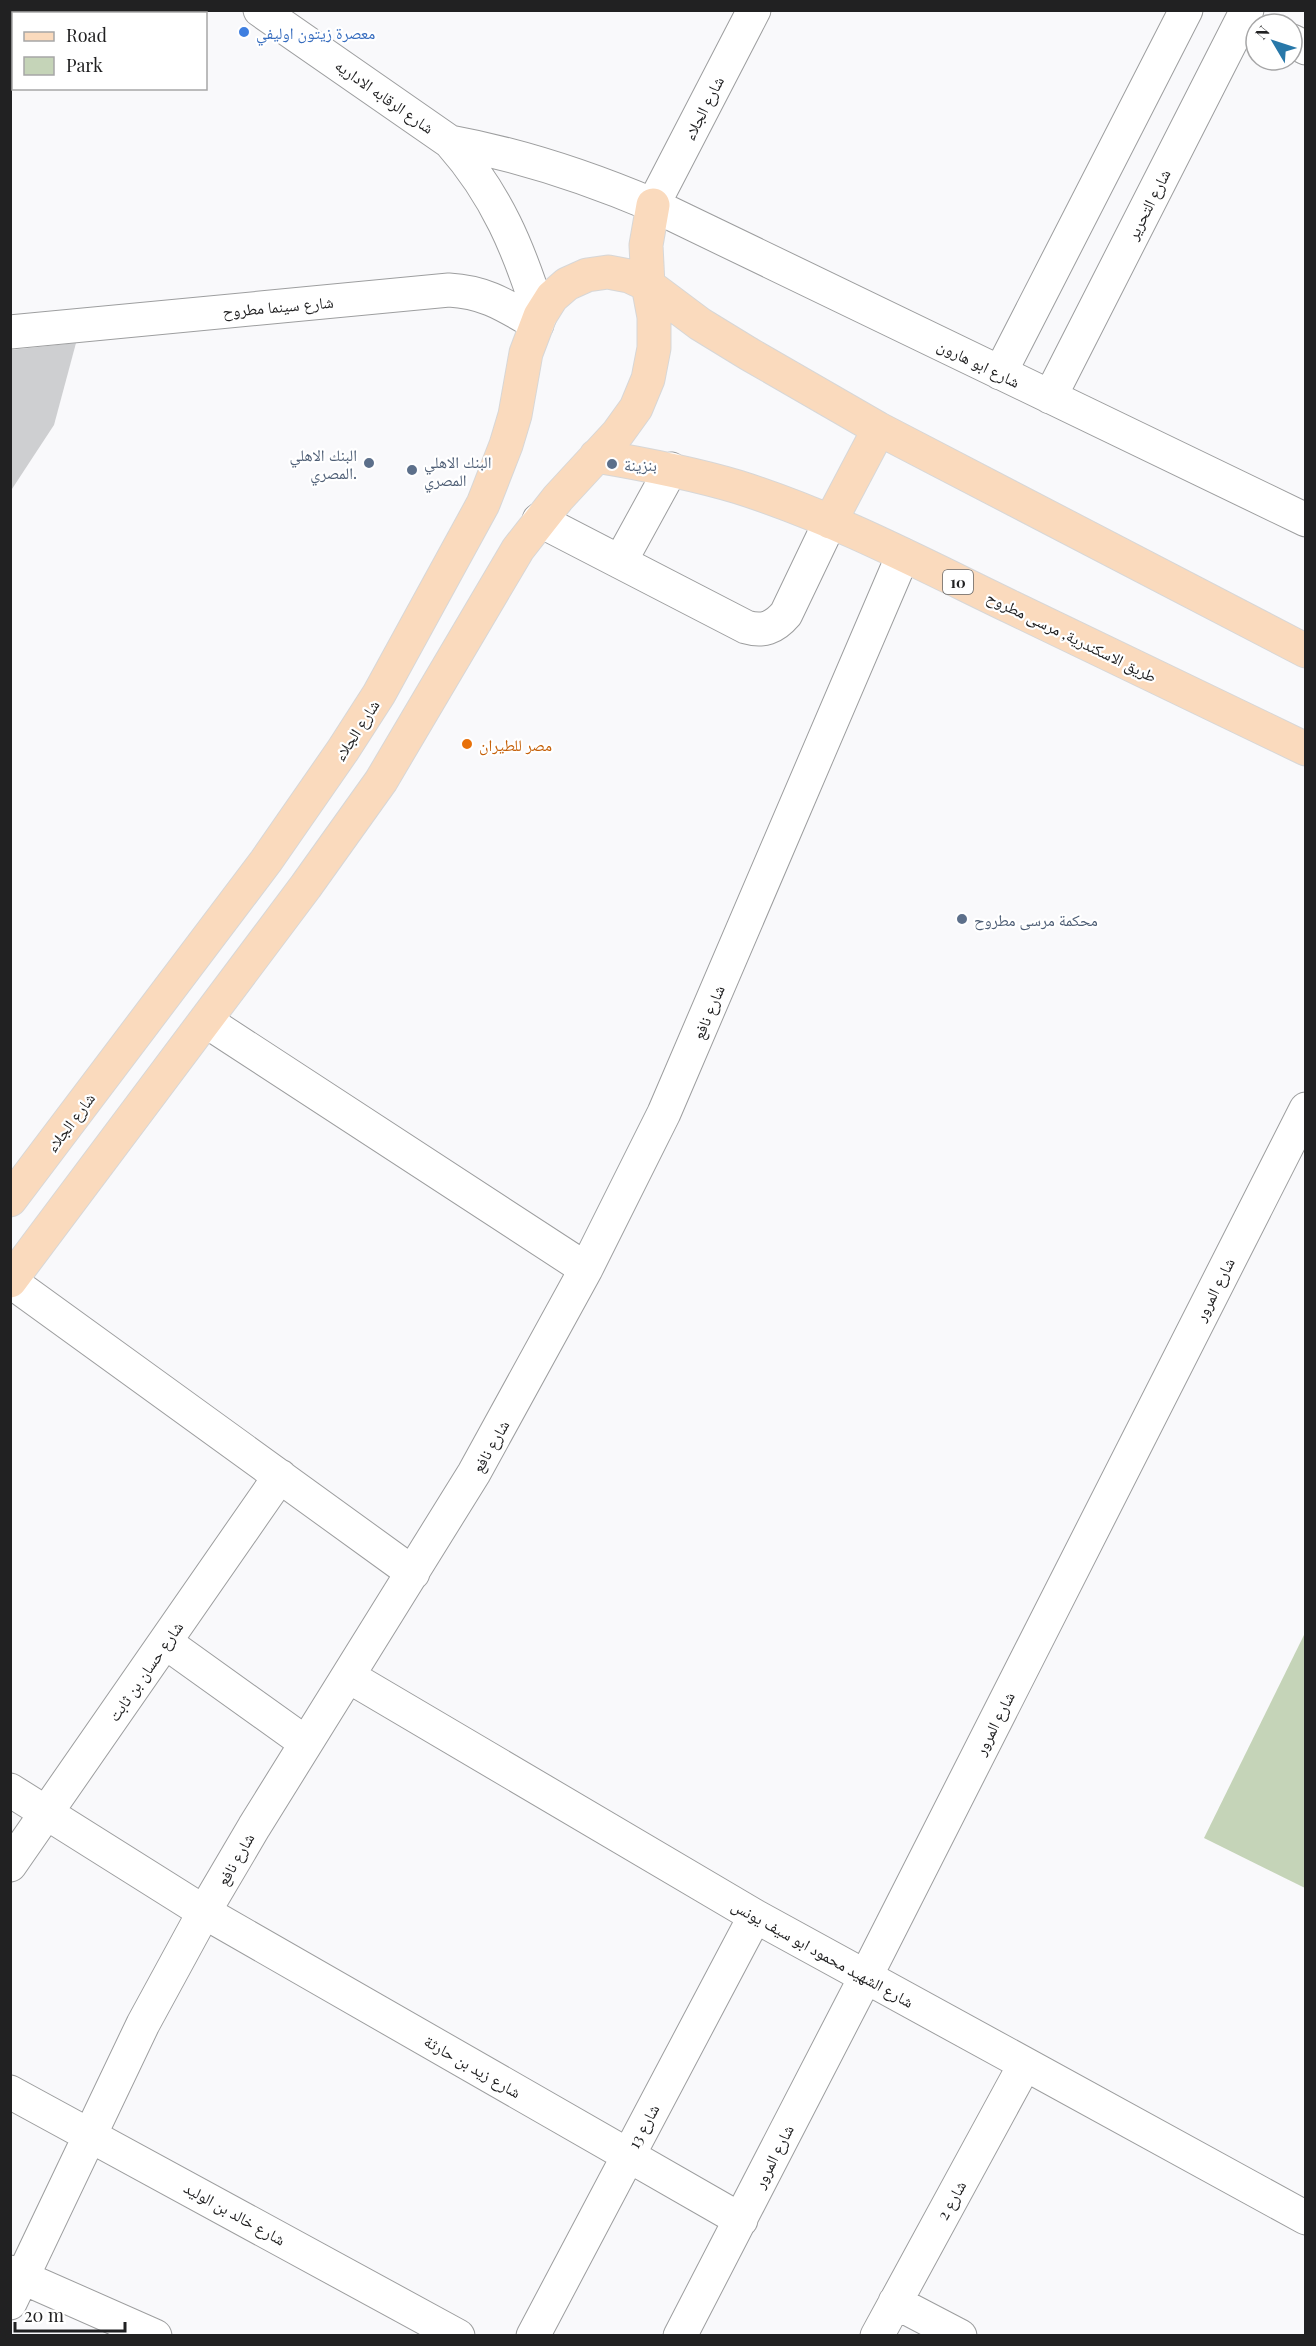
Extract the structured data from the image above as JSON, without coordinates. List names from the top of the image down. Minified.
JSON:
{"streets":{"main road":["شارع الجلاء","10","طريق الاسكندرية, مرسى مطروح"],"street":["شارع الرقابه الاداريه","شارع التحرير","شارع سينما مطروح","شارع ابو هارون","شارع نافع","شارع المرور","شارع حسان بن ثابت","شارع الشهيد محمود ابو سيف يونس","شارع زيد بن حارثة","شارع 13","شارع 2","شارع خالد بن الوليد"]},"crossings":[["شارع الرقابه الاداريه","شارع ابو هارون"],["شارع الجلاء","شارع سينما مطروح"],["شارع الجلاء","شارع ابو هارون"],["شارع التحرير","شارع ابو هارون"],["طريق الاسكندرية, مرسى مطروح","شارع نافع"],["شارع نافع","شارع الشهيد محمود ابو سيف يونس"],["شارع نافع","شارع زيد بن حارثة"],["شارع نافع","شارع خالد بن الوليد"],["شارع المرور","شارع الشهيد محمود ابو سيف يونس"],["شارع المرور","شارع زيد بن حارثة"],["شارع حسان بن ثابت","شارع زيد بن حارثة"],["شارع الشهيد محمود ابو سيف يونس","شارع 13"],["شارع الشهيد محمود ابو سيف يونس","شارع 2"],["شارع زيد بن حارثة","شارع 13"]],"places":["معصرة زيتون اوليفي","البنك الاهلي المصري.","بنزينة","البنك الاهلي المصري","مصر للطيران","محكمة مرسى مطروح"],"legend":["Road","Park"],"scale_bar":"20 m","north":"top left"}
